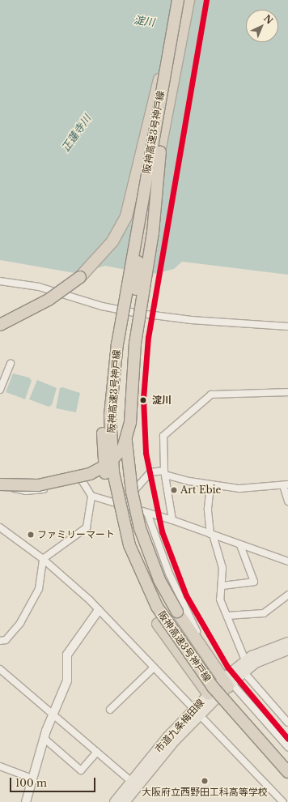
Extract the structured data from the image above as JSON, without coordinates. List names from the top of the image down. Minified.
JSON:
{"streets":{"highway":["阪神高速3号神戸線"],"main road":["市道九条梅田線"]},"water":["淀川","正蓮寺川"],"places":["淀川","Art Ebie","ファミリーマート","大阪府立西野田工科高等学校"],"scale_bar":"100 m","north":"top right"}
